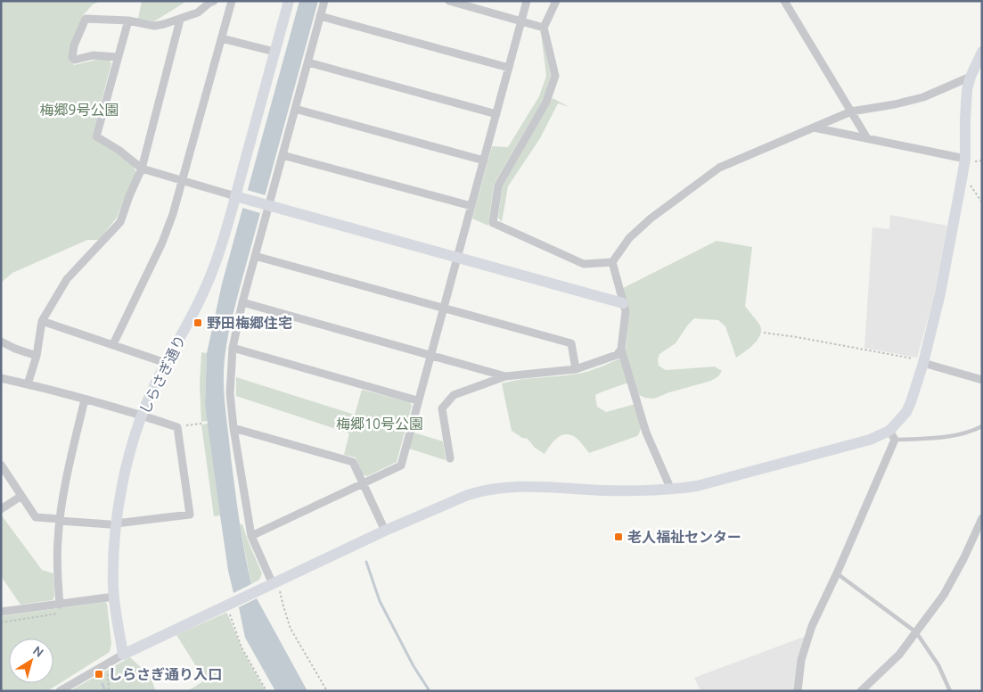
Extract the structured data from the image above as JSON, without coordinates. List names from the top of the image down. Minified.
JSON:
{"streets":{"street":["しらさぎ通り"]},"parks":["梅郷9号公園","梅郷10号公園"],"places":{"transit":["野田梅郷住宅","老人福祉センター","しらさぎ通り入口"]},"north":"top right"}
